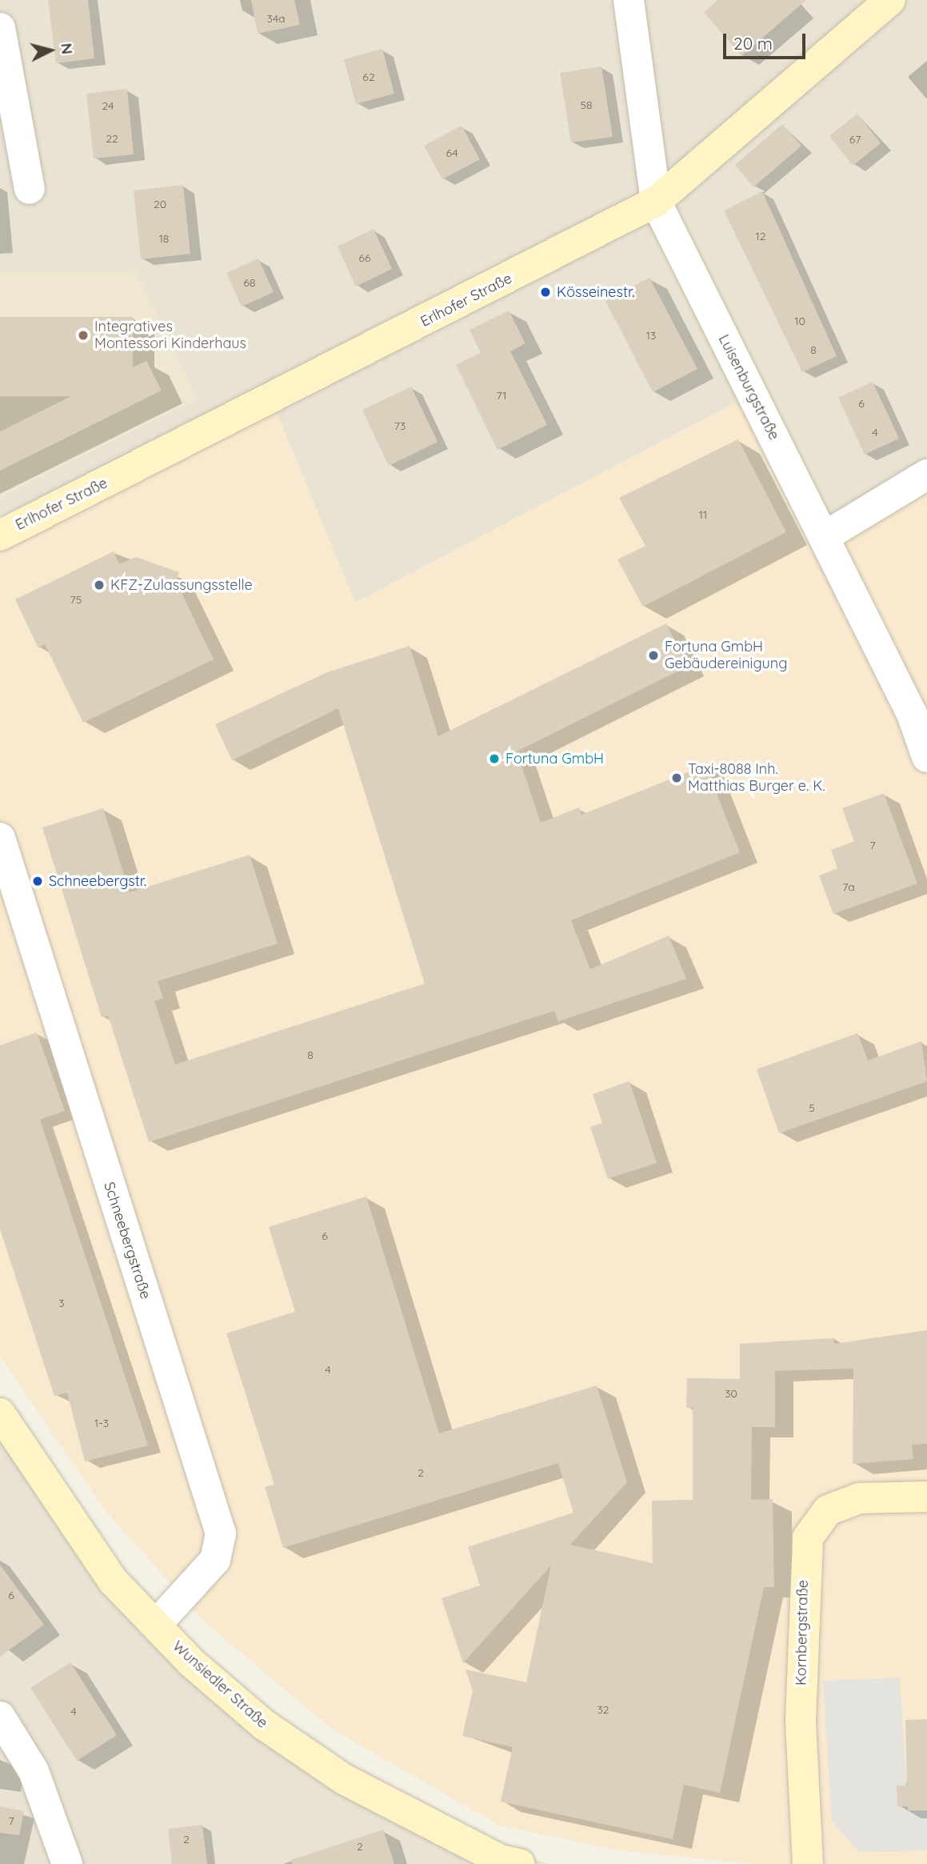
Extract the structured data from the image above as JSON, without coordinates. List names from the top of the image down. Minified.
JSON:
{"streets":{"street":["Erlhofer Straße","Luisenburgstraße","Schneebergstraße","Kornbergstraße","Wunsiedler Straße"]},"crossings":[["Erlhofer Straße","Luisenburgstraße"],["Schneebergstraße","Wunsiedler Straße"]],"places":["Kösseinestr.","Integratives Montessori Kinderhaus","KFZ-Zulassungsstelle","Fortuna GmbH Gebäudereinigung","Fortuna GmbH","Taxi-8088 Inh. Matthias Burger e. K.","Schneebergstr."],"house_numbers":["34a","62","58","24","22","67","64","20","12","18","66","68","10","13","8","71","6","73","4","11","75","7","7a","8","5","6","3","4","30","1-3","2","6","32","4","7","2","2"],"scale_bar":"20 m","north":"right"}
